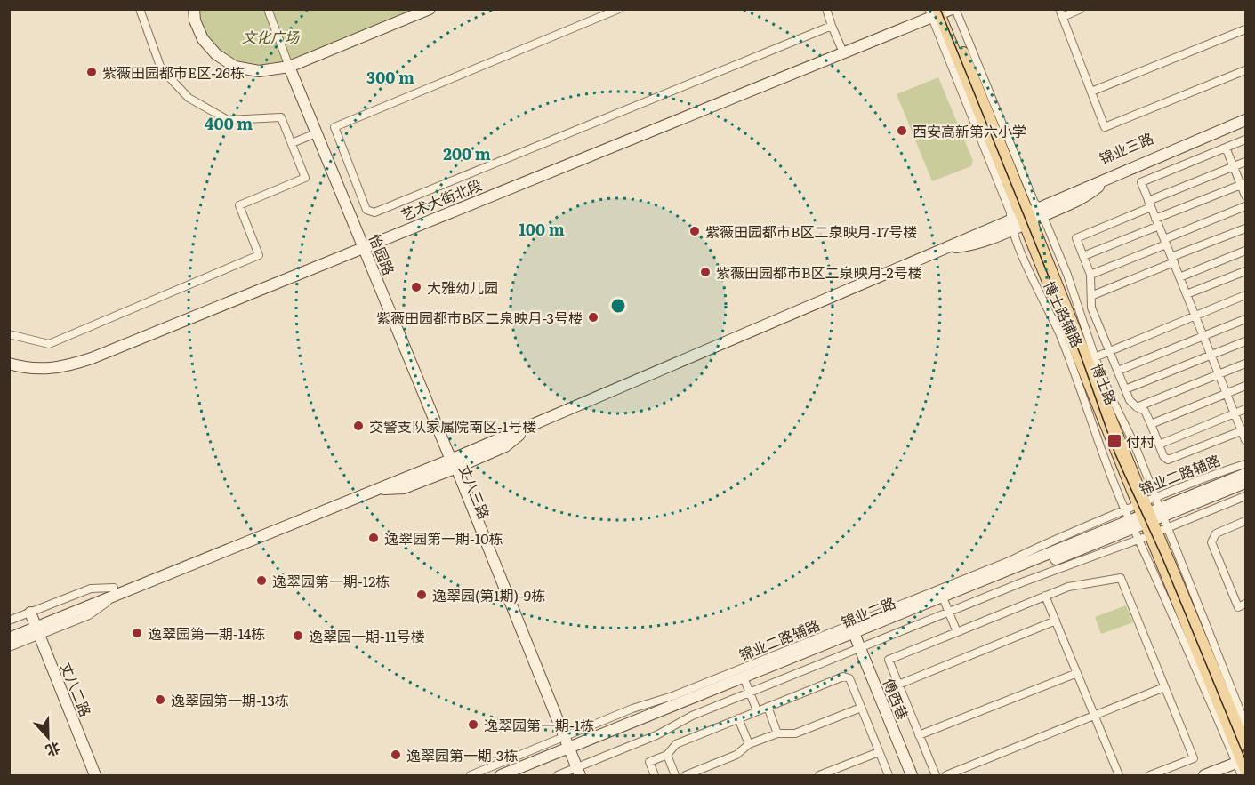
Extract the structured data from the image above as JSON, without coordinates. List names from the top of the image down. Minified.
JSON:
{"streets":{"main road":["博士路"],"street":["锦业三路","艺术大街北段","怡园路","博士路辅路","锦业二路辅路","丈八三路","锦业二路","丈八二路","傅西巷"]},"crossings":[["锦业三路","博士路辅路"],["锦业三路","博士路"],["艺术大街北段","怡园路"],["艺术大街北段","博士路辅路"],["艺术大街北段","博士路"],["怡园路","丈八三路"],["博士路辅路","博士路"],["博士路辅路","锦业二路辅路"],["博士路辅路","锦业二路"],["博士路","锦业二路辅路"],["博士路","锦业二路"],["锦业二路辅路","丈八三路"],["丈八三路","锦业二路"],["锦业二路","傅西巷"]],"parks":["文化广场"],"places":{"other":["紫薇田园都市E区-26栋","西安高新第六小学","紫薇田园都市B区二泉映月-17号楼","紫薇田园都市B区二泉映月-2号楼","大雅幼儿园","紫薇田园都市B区二泉映月-3号楼","交警支队家属院南区-1号楼","逸翠园第一期-10栋","逸翠园第一期-12栋","逸翠园(第1期)-9栋","逸翠园第一期-14栋","逸翠园一期-11号楼","逸翠园第一期-13栋","逸翠园第一期-1栋","逸翠园第一期-3栋"],"transit":["付村"]},"north":"bottom","rings":["300 m","400 m","200 m","100 m"]}
